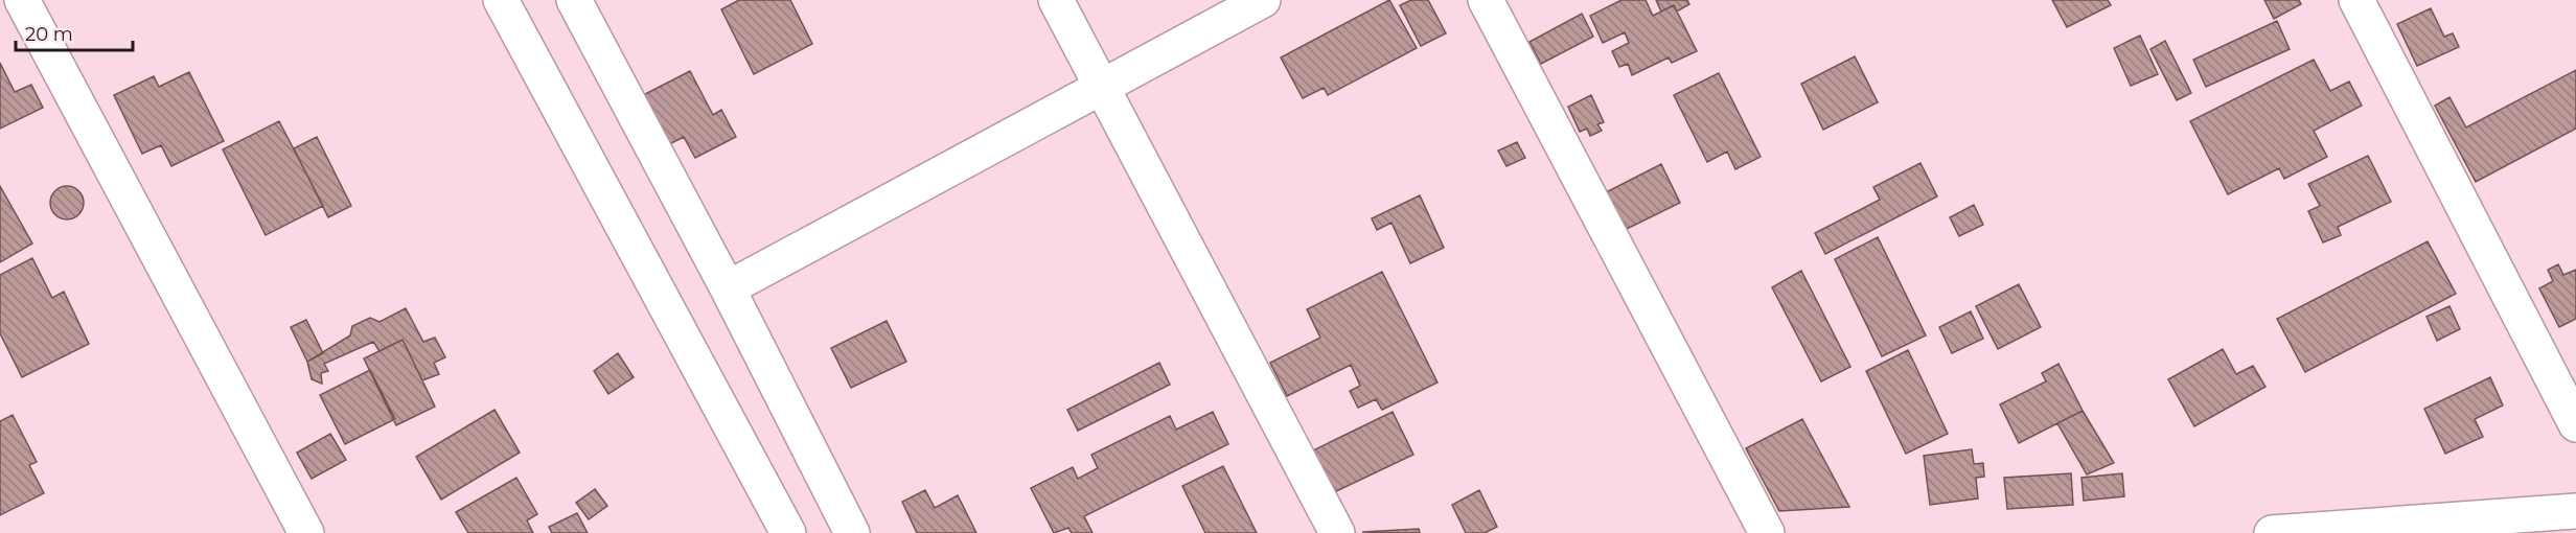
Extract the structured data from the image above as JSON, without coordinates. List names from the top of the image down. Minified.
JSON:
{"scale_bar":"20 m"}
